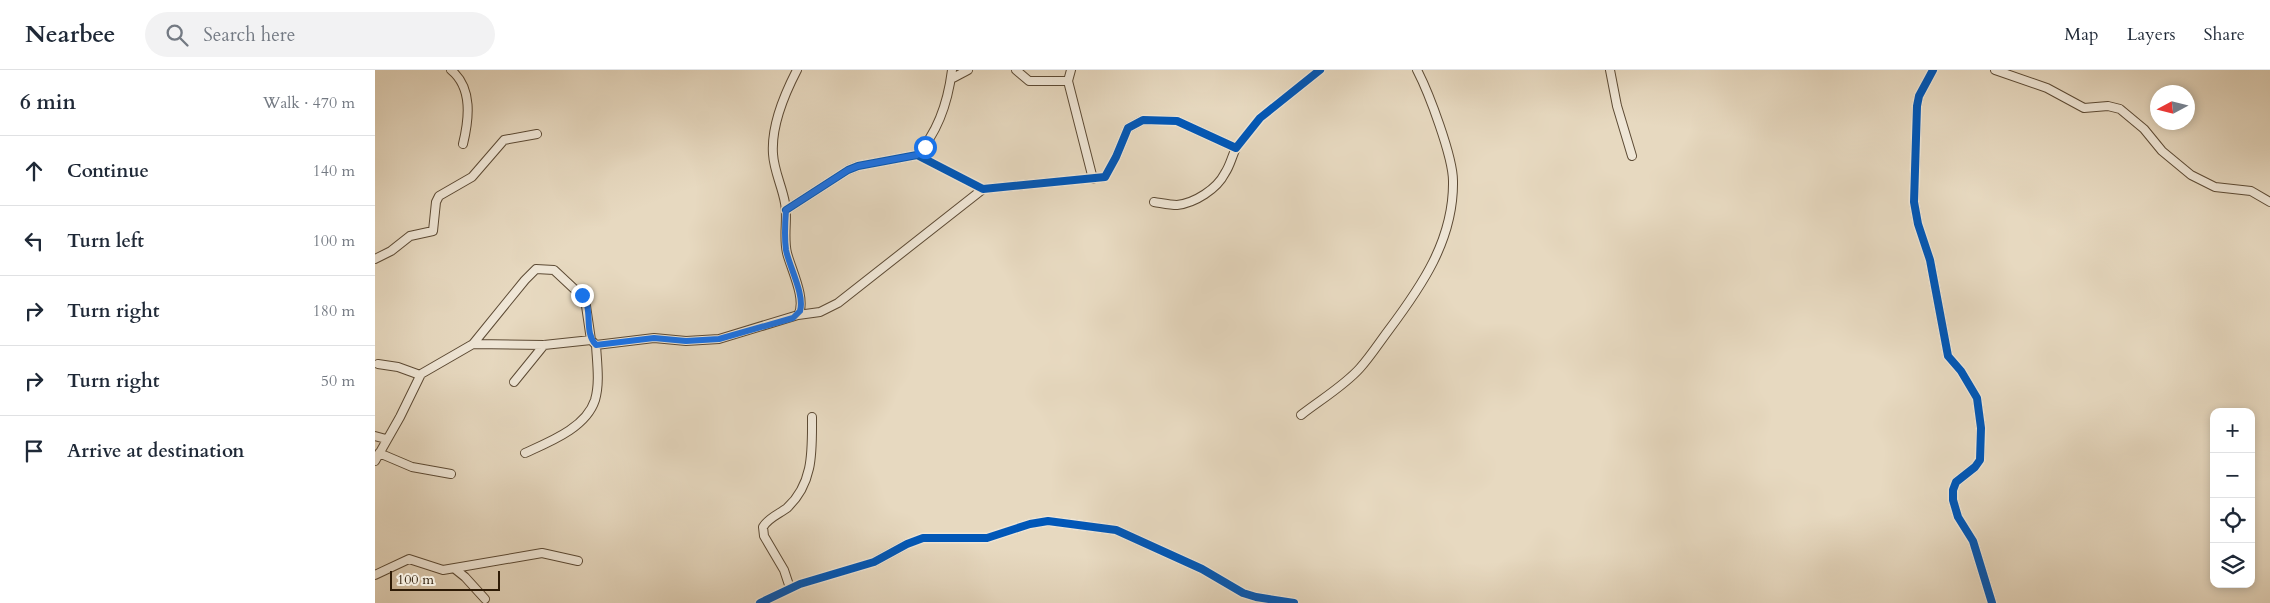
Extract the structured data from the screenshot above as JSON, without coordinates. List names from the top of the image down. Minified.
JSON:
{"scale_bar":"100 m","north":"left","page":{"header":"Nearbee","search":"Search here","nav":["Map","Layers","Share"],"heading":["6 min","Walk · 470 m"],"list":[["Continue","140 m"],["Turn left","100 m"],["Turn right","180 m"],["Turn right","50 m"],"Arrive at destination"],"map_buttons":["+","−"],"scale":"100 m"}}
